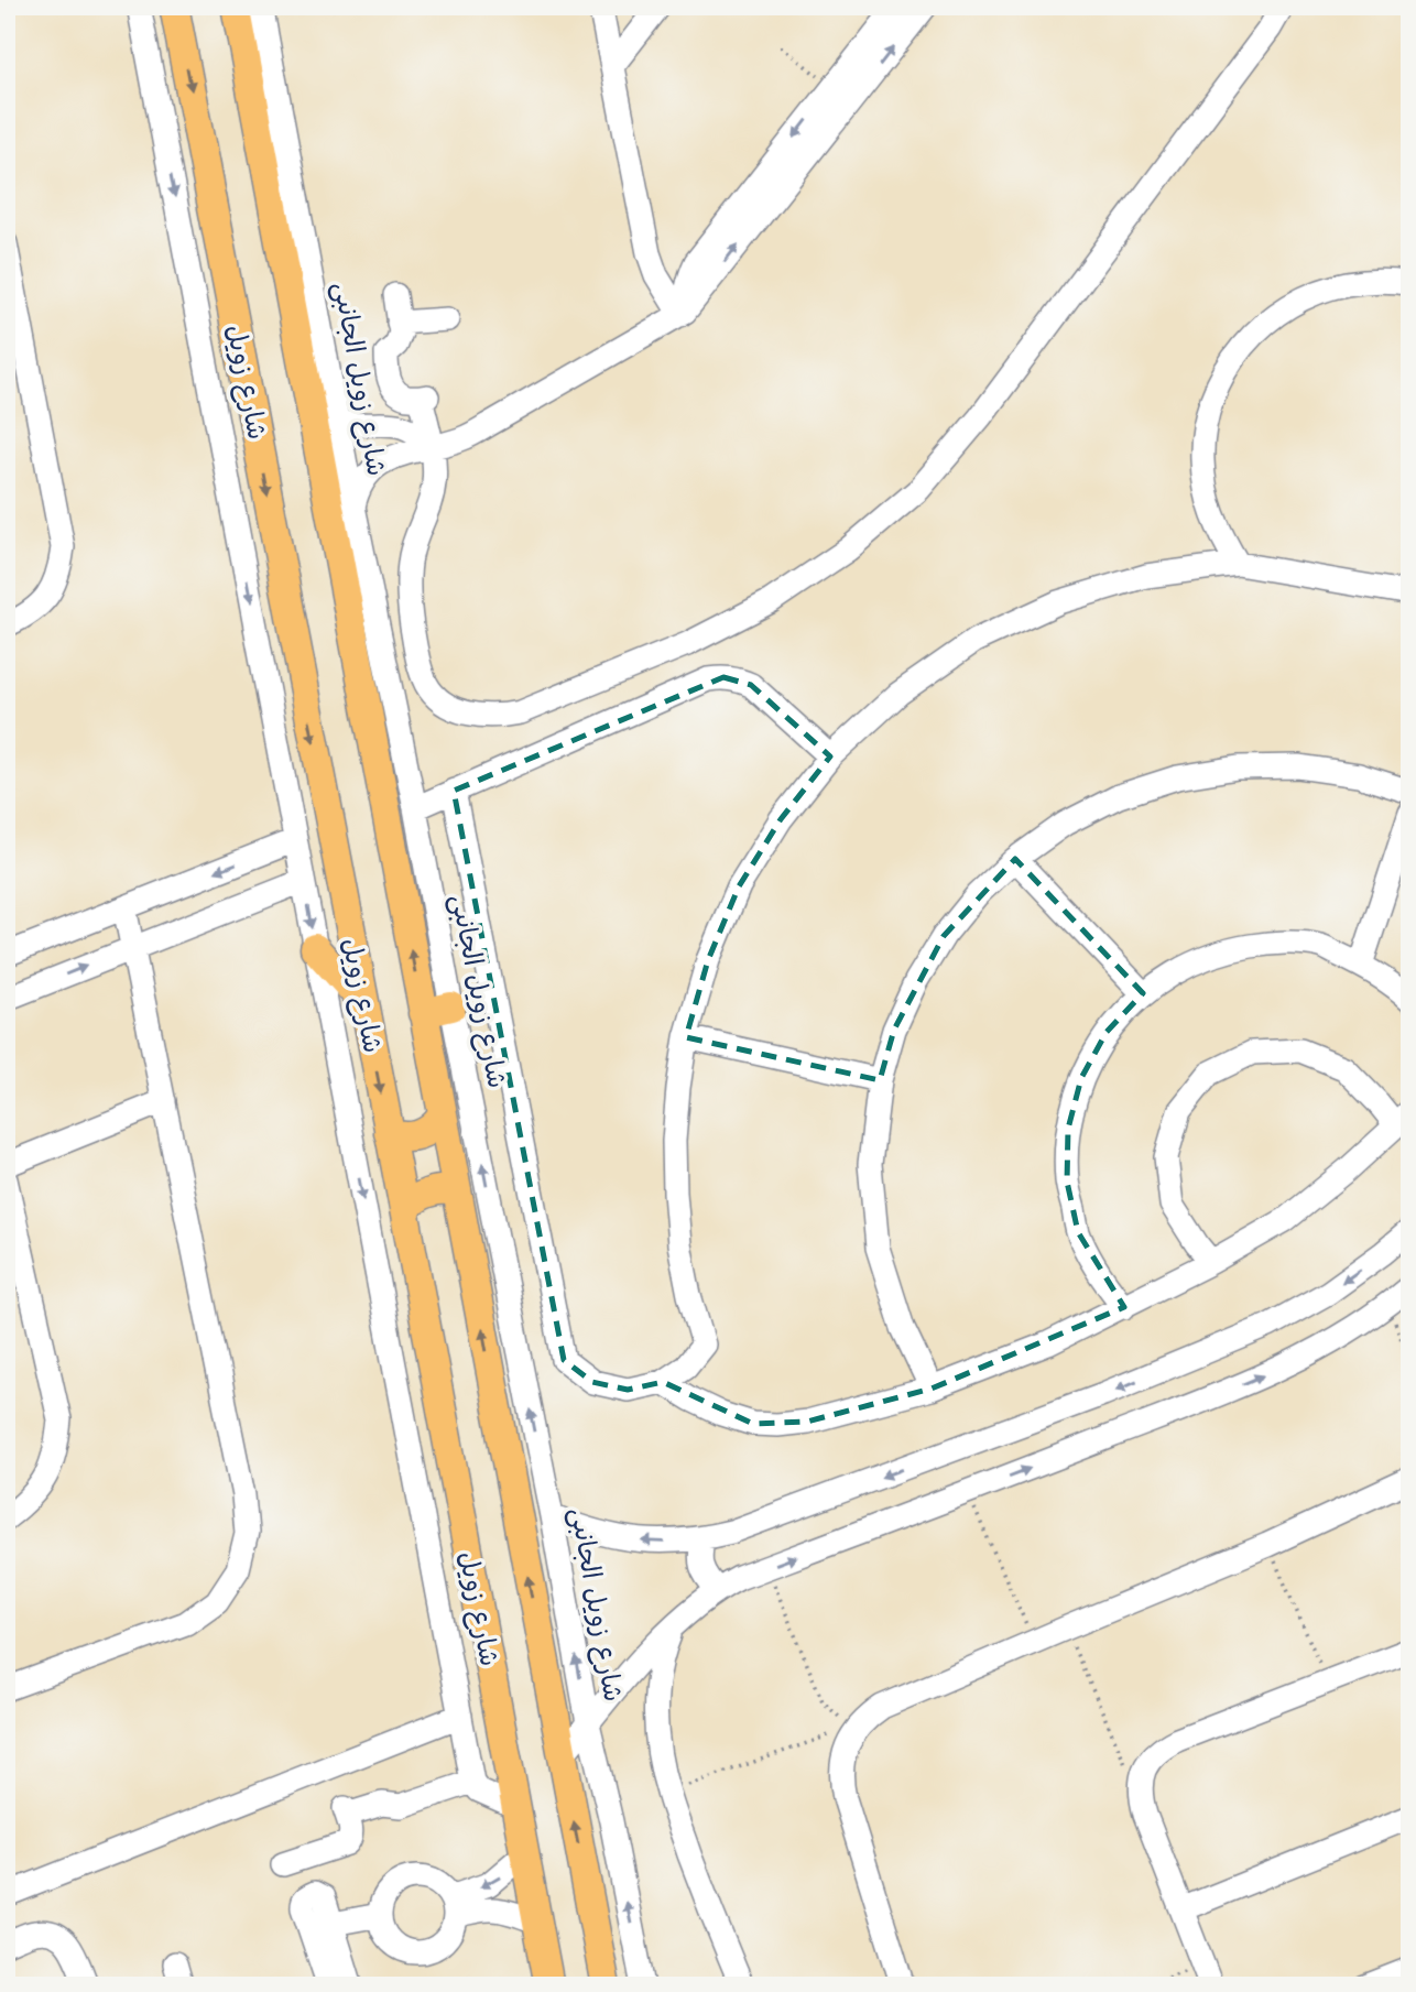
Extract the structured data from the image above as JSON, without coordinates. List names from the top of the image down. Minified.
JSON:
{"streets":{"main road":["شارع زويل"],"street":["شارع زويل الجانبى"]}}
